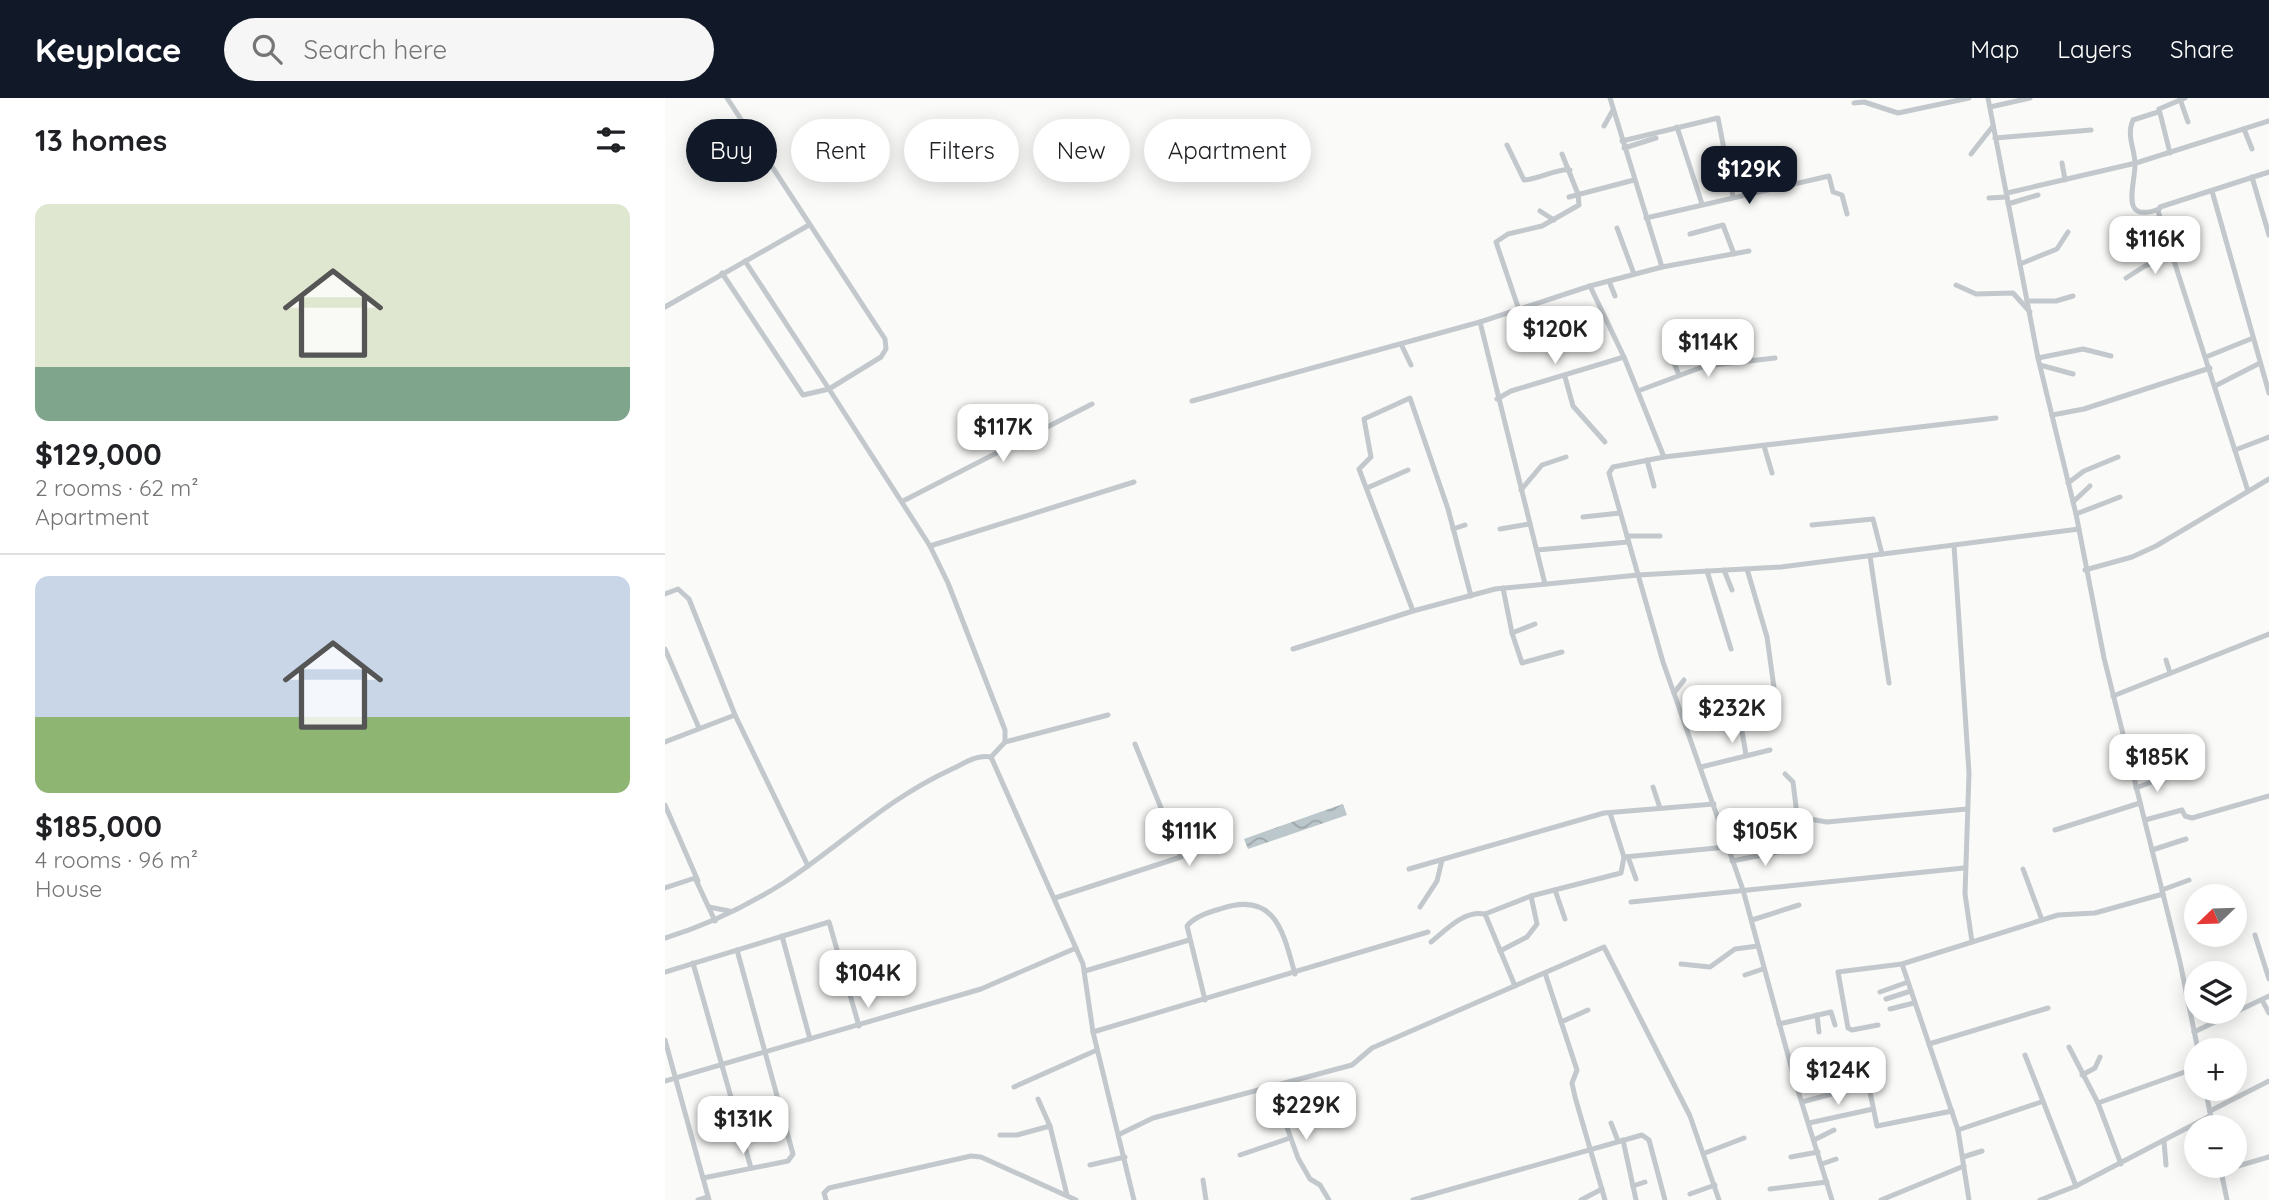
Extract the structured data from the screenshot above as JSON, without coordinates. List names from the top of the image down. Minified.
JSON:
{"north":"bottom left","page":{"header":"Keyplace","search":"Search here","nav":["Map","Layers","Share"],"heading":"13 homes","chip":["Buy","Rent","Filters","New","Apartment"],"price":["$129K","$116K","$120K","$114K","$117K","$232K","$185K","$111K","$105K","$104K","$124K","$229K","$131K"],"list":[{"name":"$129,000","note":"2 rooms · 62 m² · Apartment"},{"name":"$185,000","note":"4 rooms · 96 m² · House"}],"map_buttons":["+","−"]}}
